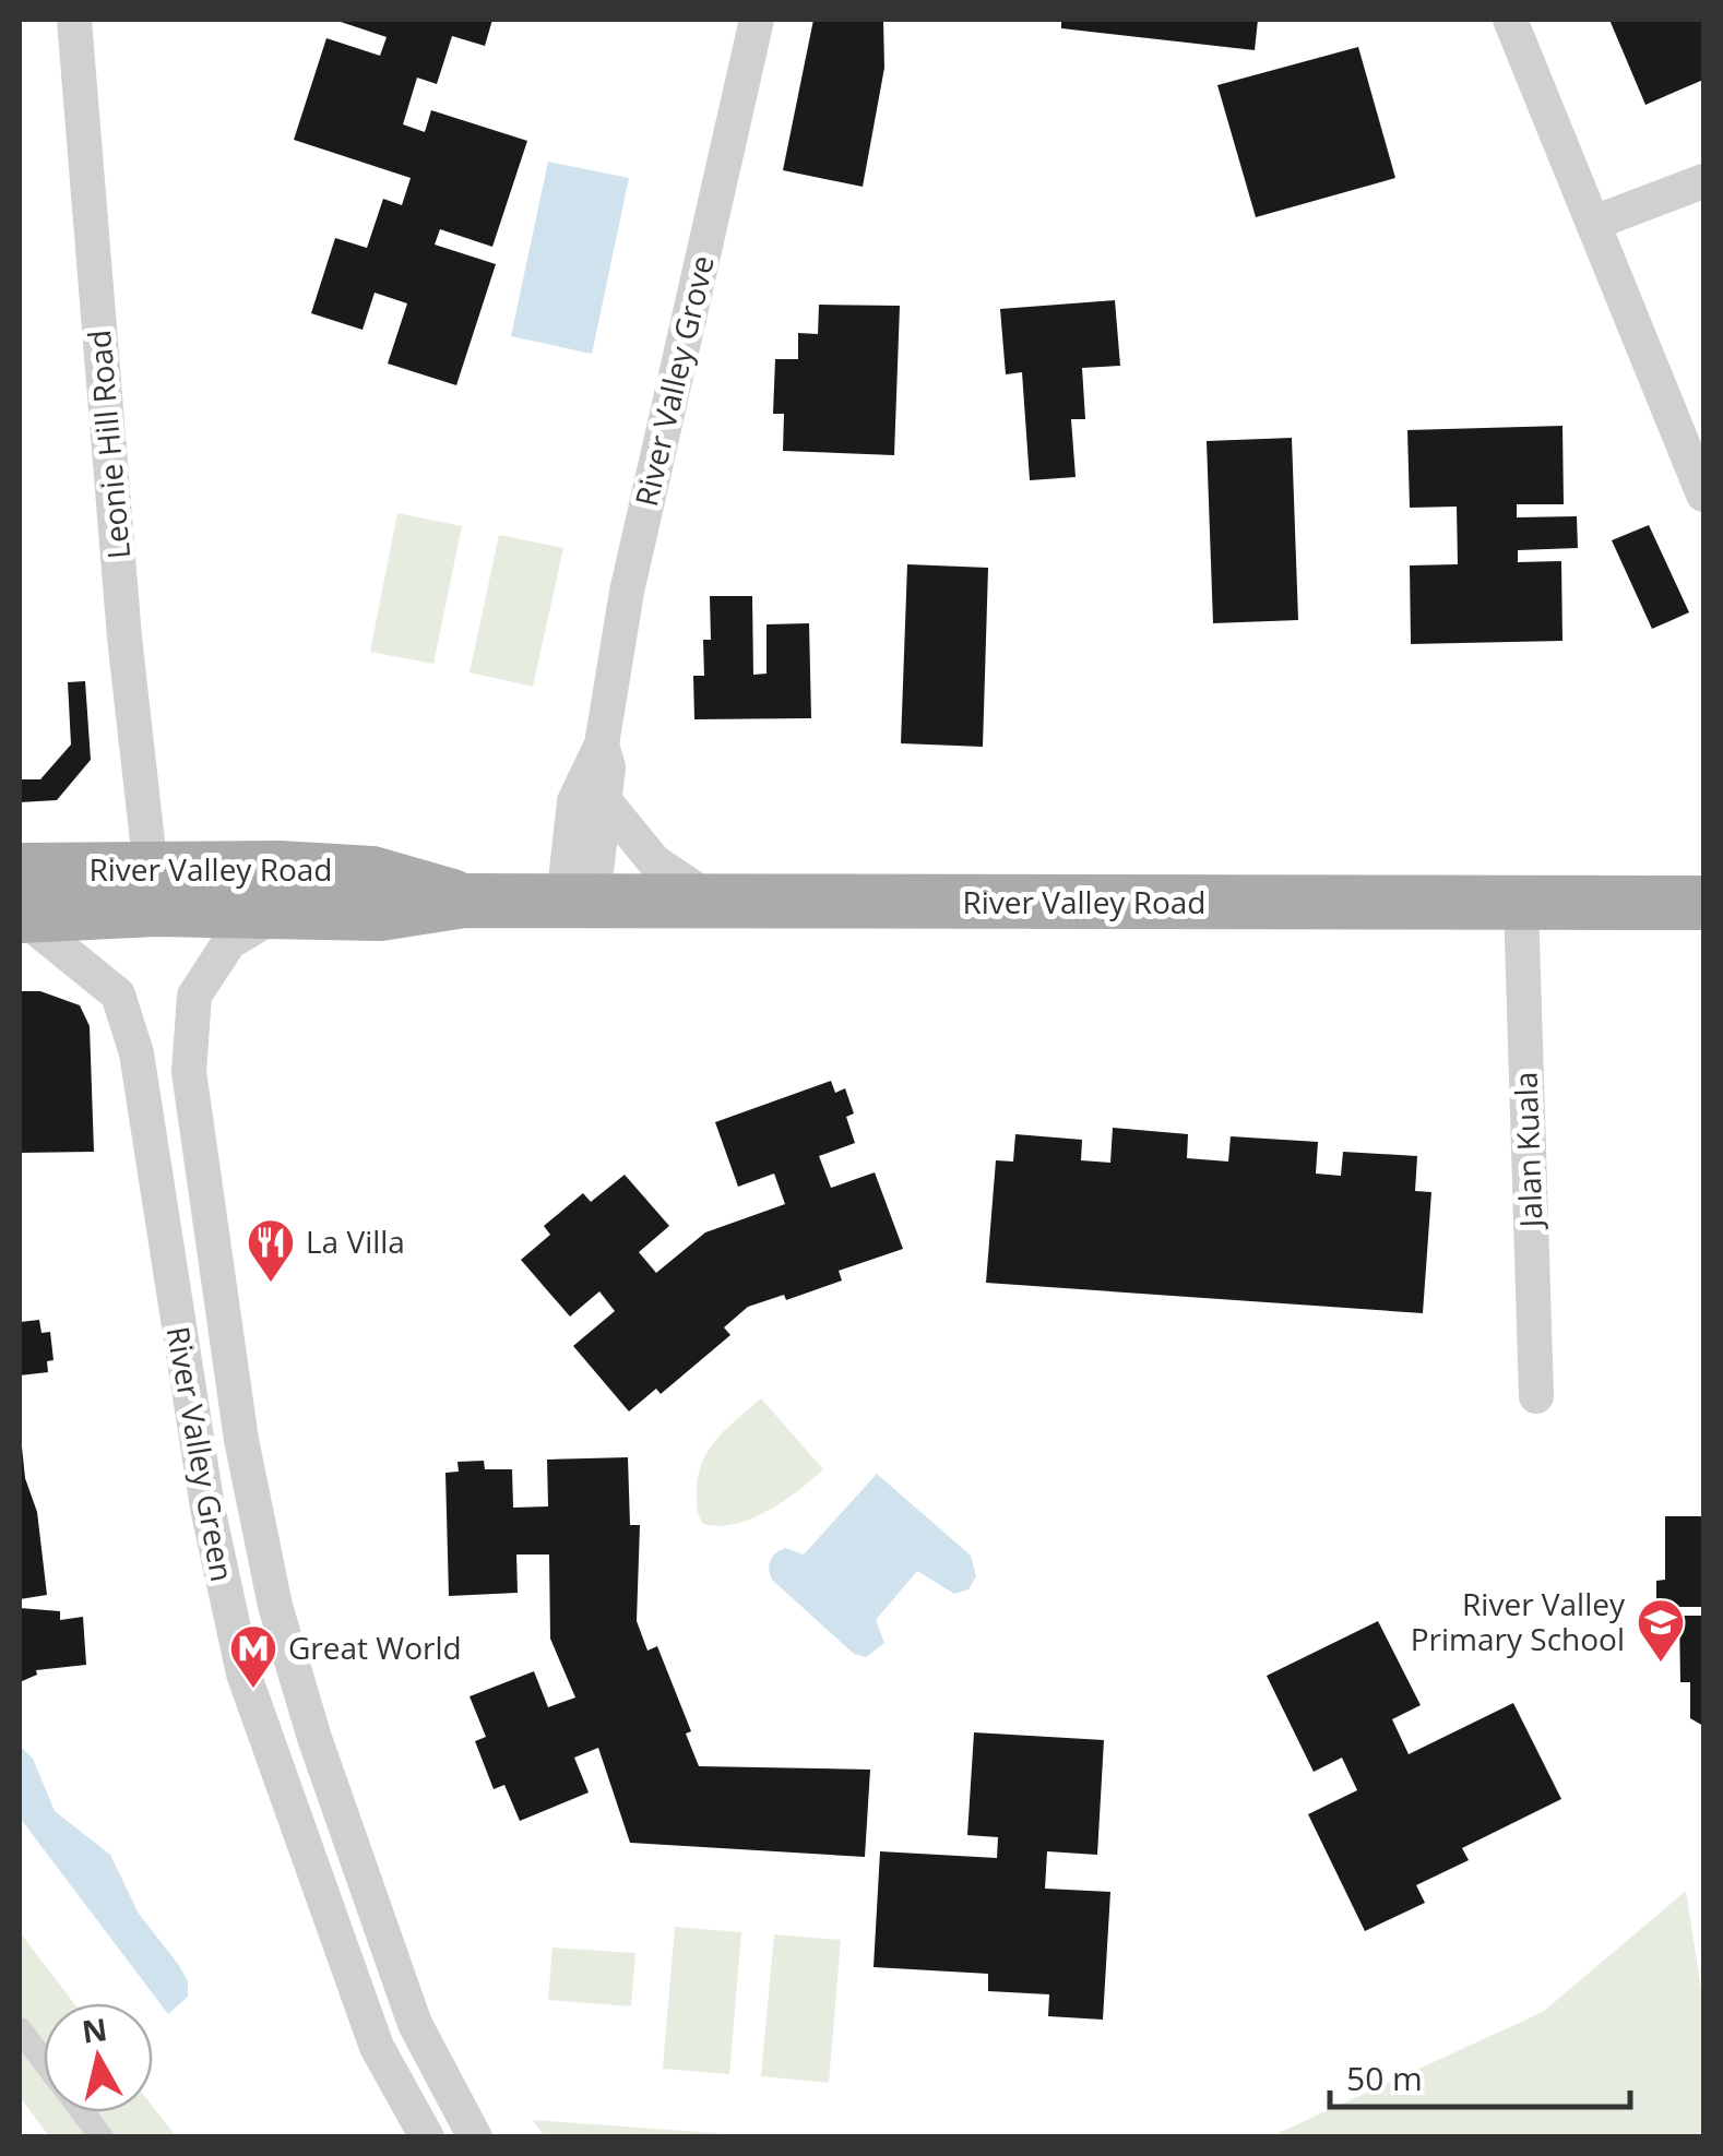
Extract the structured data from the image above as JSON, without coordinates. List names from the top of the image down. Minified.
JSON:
{"streets":{"main road":["River Valley Road"],"street":["River Valley Grove","Leonie Hill Road","Jalan Kuala","River Valley Green"]},"crossings":[["River Valley Grove","River Valley Road"],["Leonie Hill Road","River Valley Road"],["River Valley Road","Jalan Kuala"],["River Valley Road","River Valley Green"]],"places":{"restaurant":["La Villa"],"school or university":["River Valley Primary School"],"metro station":["Great World"]},"scale_bar":"50 m","north":"top"}
